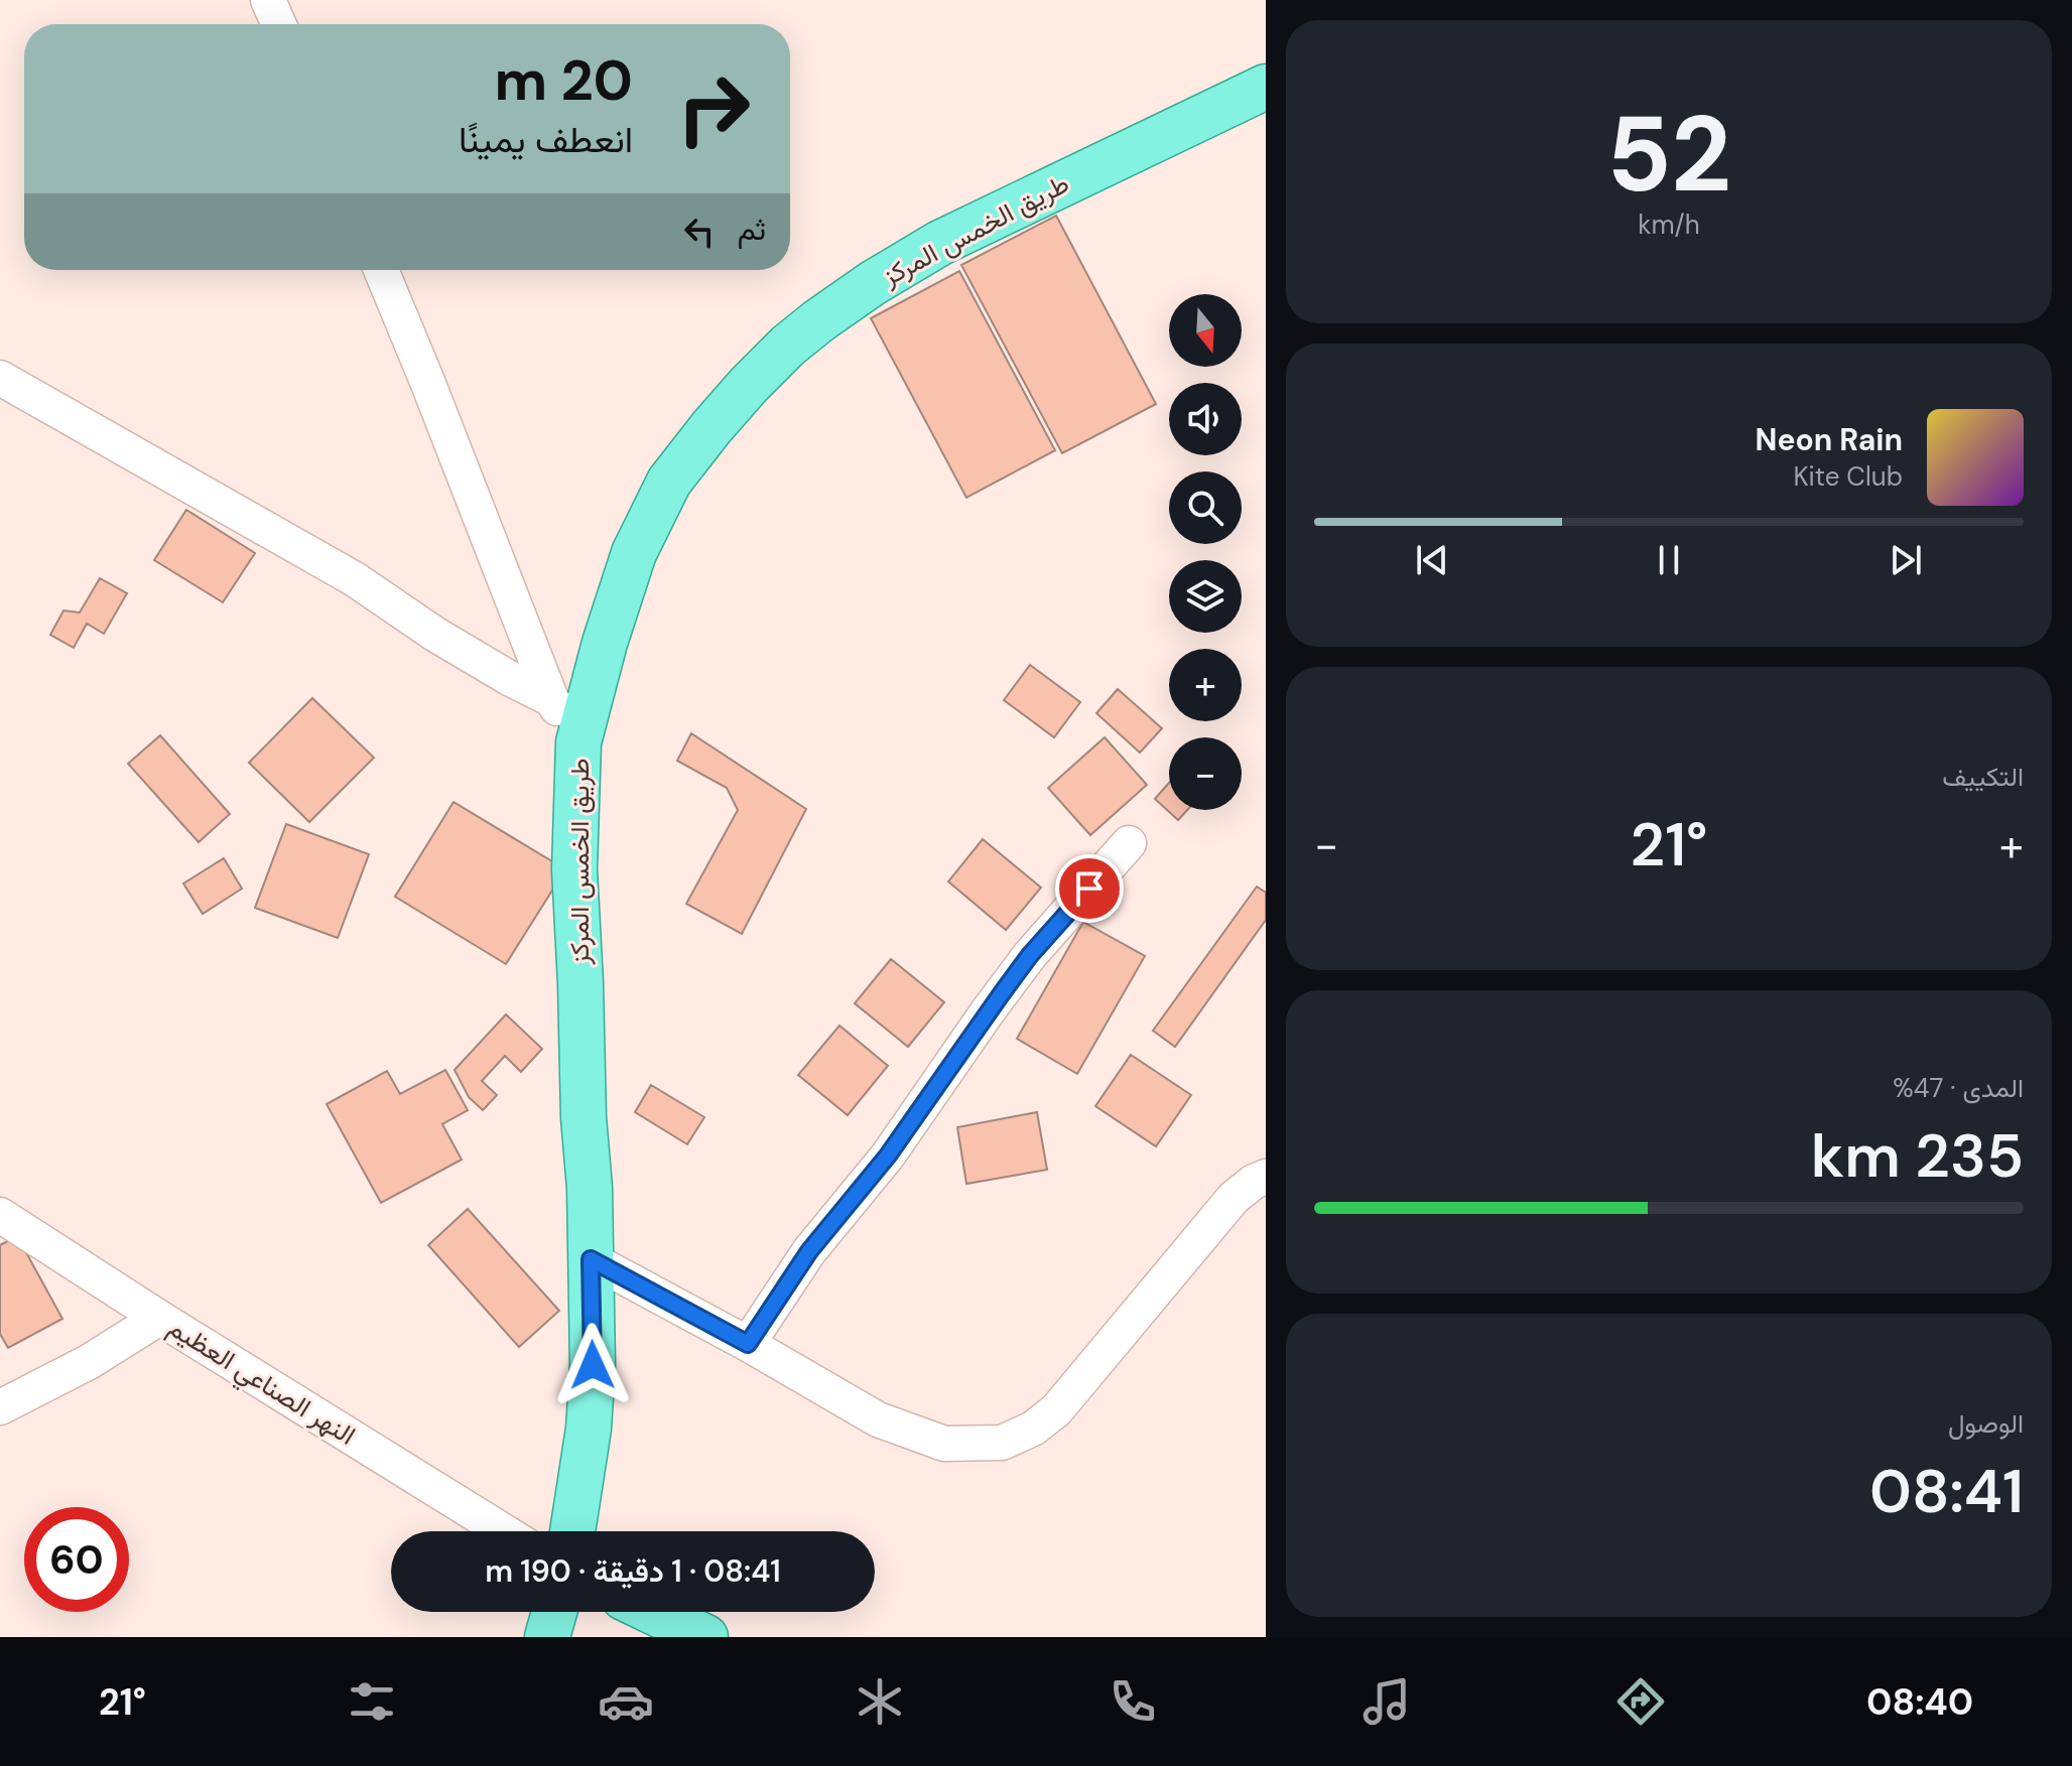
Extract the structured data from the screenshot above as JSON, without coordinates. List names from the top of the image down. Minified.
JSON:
{"streets":{"main road":["طريق الخمس المركز"],"street":["النهر الصناعي العظيم"]},"north":"bottom","page":{"tile":[["52","km/h"],"التكييف",["المدى · 47%","235 km"],["الوصول","08:41"]],"turn":["20 m","انعطف يمينًا"],"then":"ثم","map_buttons":["+","−"],"song":["Neon Rain","Kite Club"],"heat":["−","21°","+"],"limit":"60","trip":"08:41 · 1 دقيقة · 190 m","tabs":["08:40","21°"]}}
